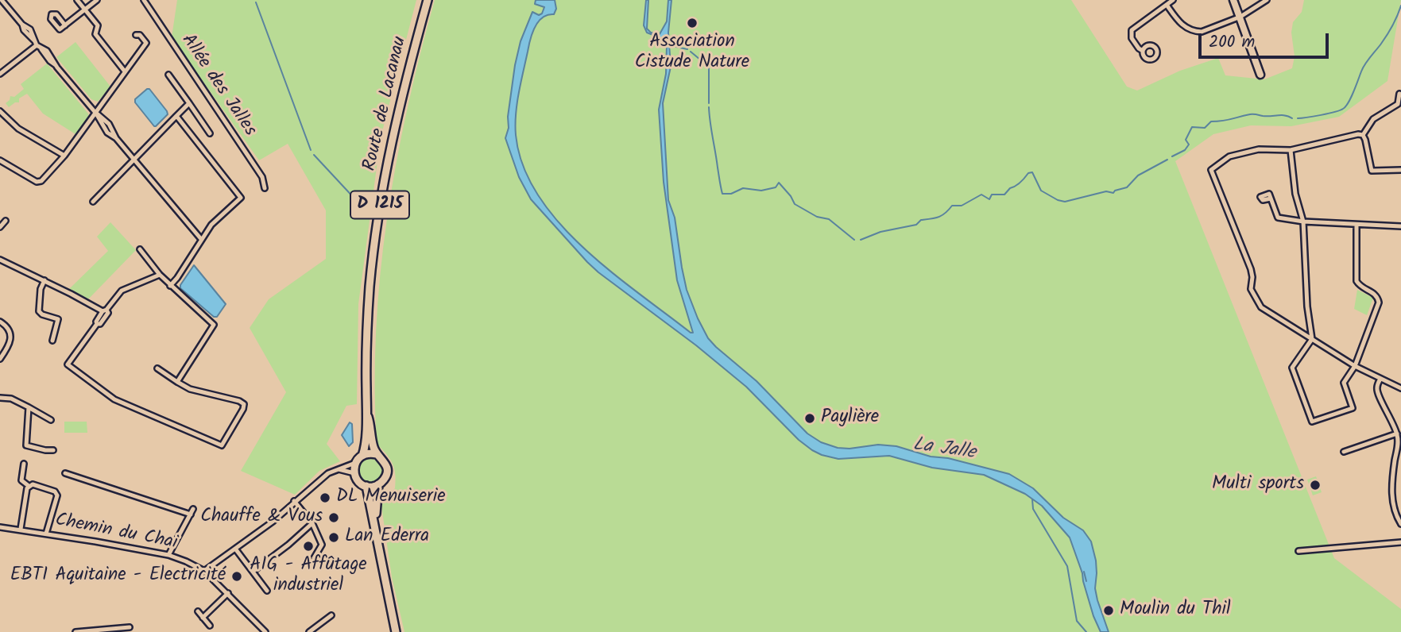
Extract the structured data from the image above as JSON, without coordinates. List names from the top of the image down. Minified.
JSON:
{"streets":{"main road":["Route de Lacanau","D 1215"],"street":["Allée des Jalles","Chemin du Chai"]},"crossings":[["Route de Lacanau","D 1215"]],"water":["La Jalle"],"places":["Association Cistude Nature","Paylière","Multi sports","DL Menuiserie","Chauffe & Vous","Lan Ederra","AIG - Affûtage industriel","EBTI Aquitaine - Electricité","Moulin du Thil"],"scale_bar":"200 m"}
